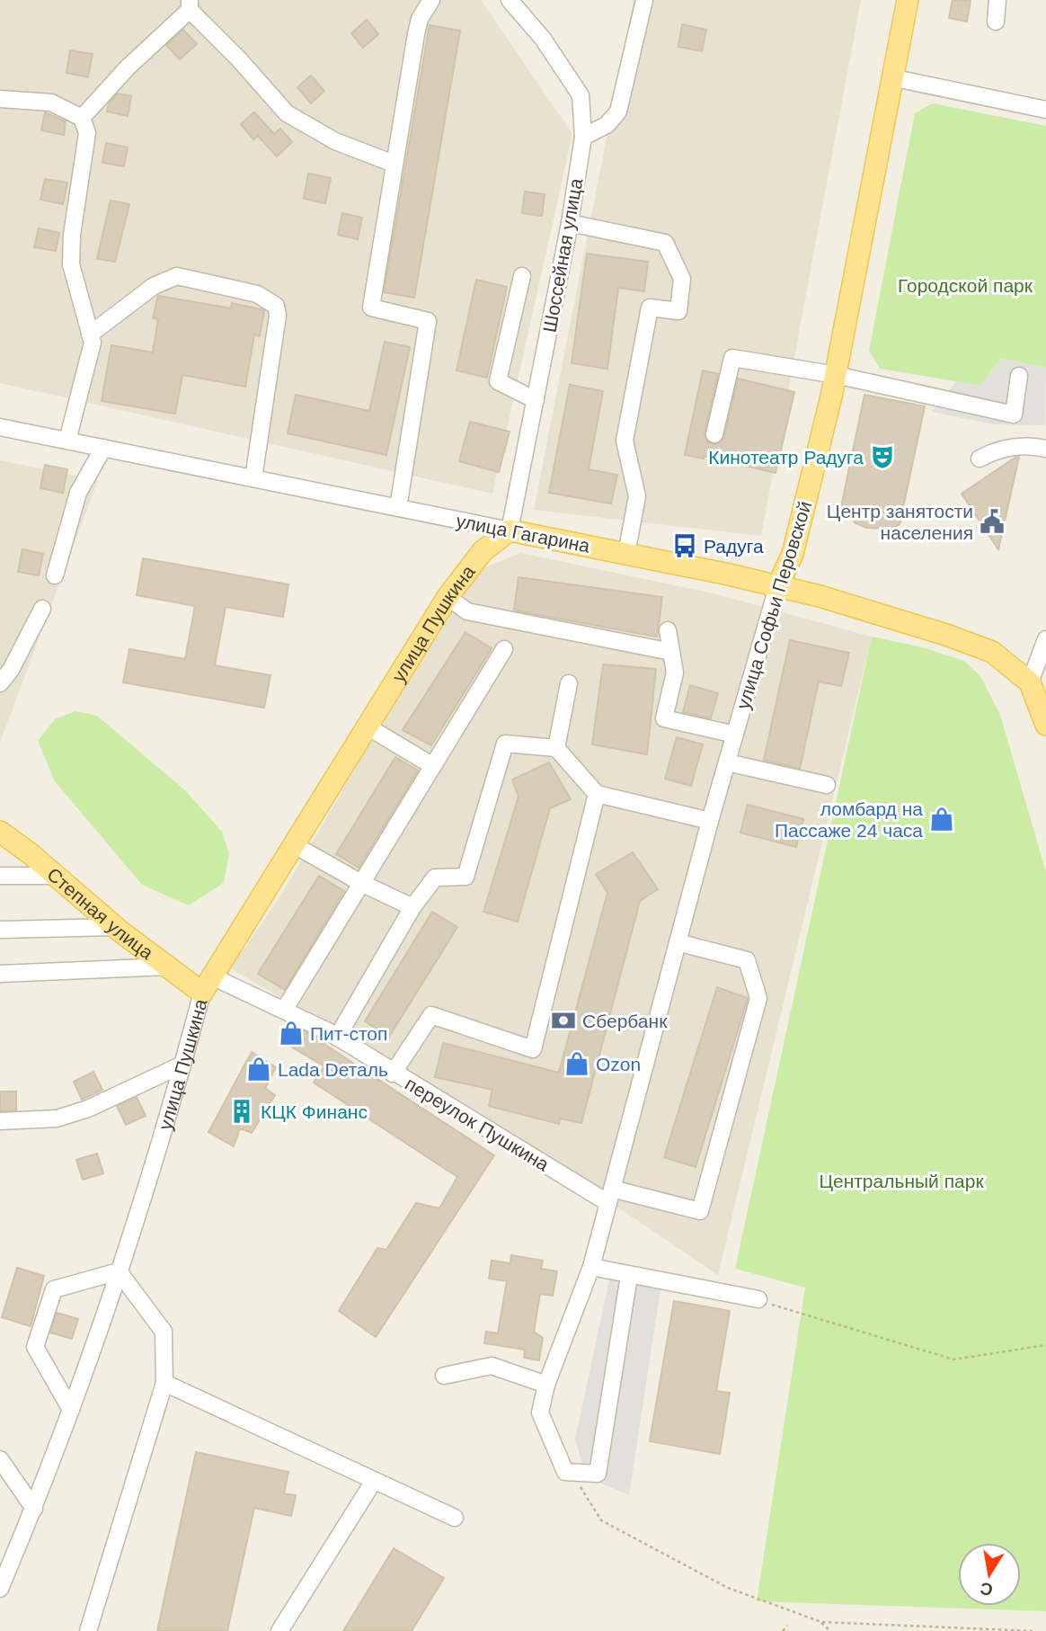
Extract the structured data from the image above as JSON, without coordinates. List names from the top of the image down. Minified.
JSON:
{"streets":{"main road":["улица Гагарина","улица Софьи Перовской","улица Пушкина","Степная улица"],"street":["Шоссейная улица","переулок Пушкина"]},"crossings":[["Шоссейная улица","улица Гагарина"],["Шоссейная улица","улица Пушкина"],["улица Гагарина","улица Софьи Перовской"],["улица Гагарина","улица Пушкина"],["улица Софьи Перовской","переулок Пушкина"],["улица Пушкина","Степная улица"],["улица Пушкина","переулок Пушкина"],["Степная улица","переулок Пушкина"]],"parks":["Городской парк","Центральный парк"],"places":{"theatre":["Кинотеатр Радуга"],"public building":["Центр занятости населения"],"bus stop":["Радуга"],"shop":["ломбард на Пассаже 24 часа","Пит-стоп","Ozon","Lada Dеталь"],"bank":["Сбербанк"],"building":["КЦК Финанс"]},"north":"bottom"}
